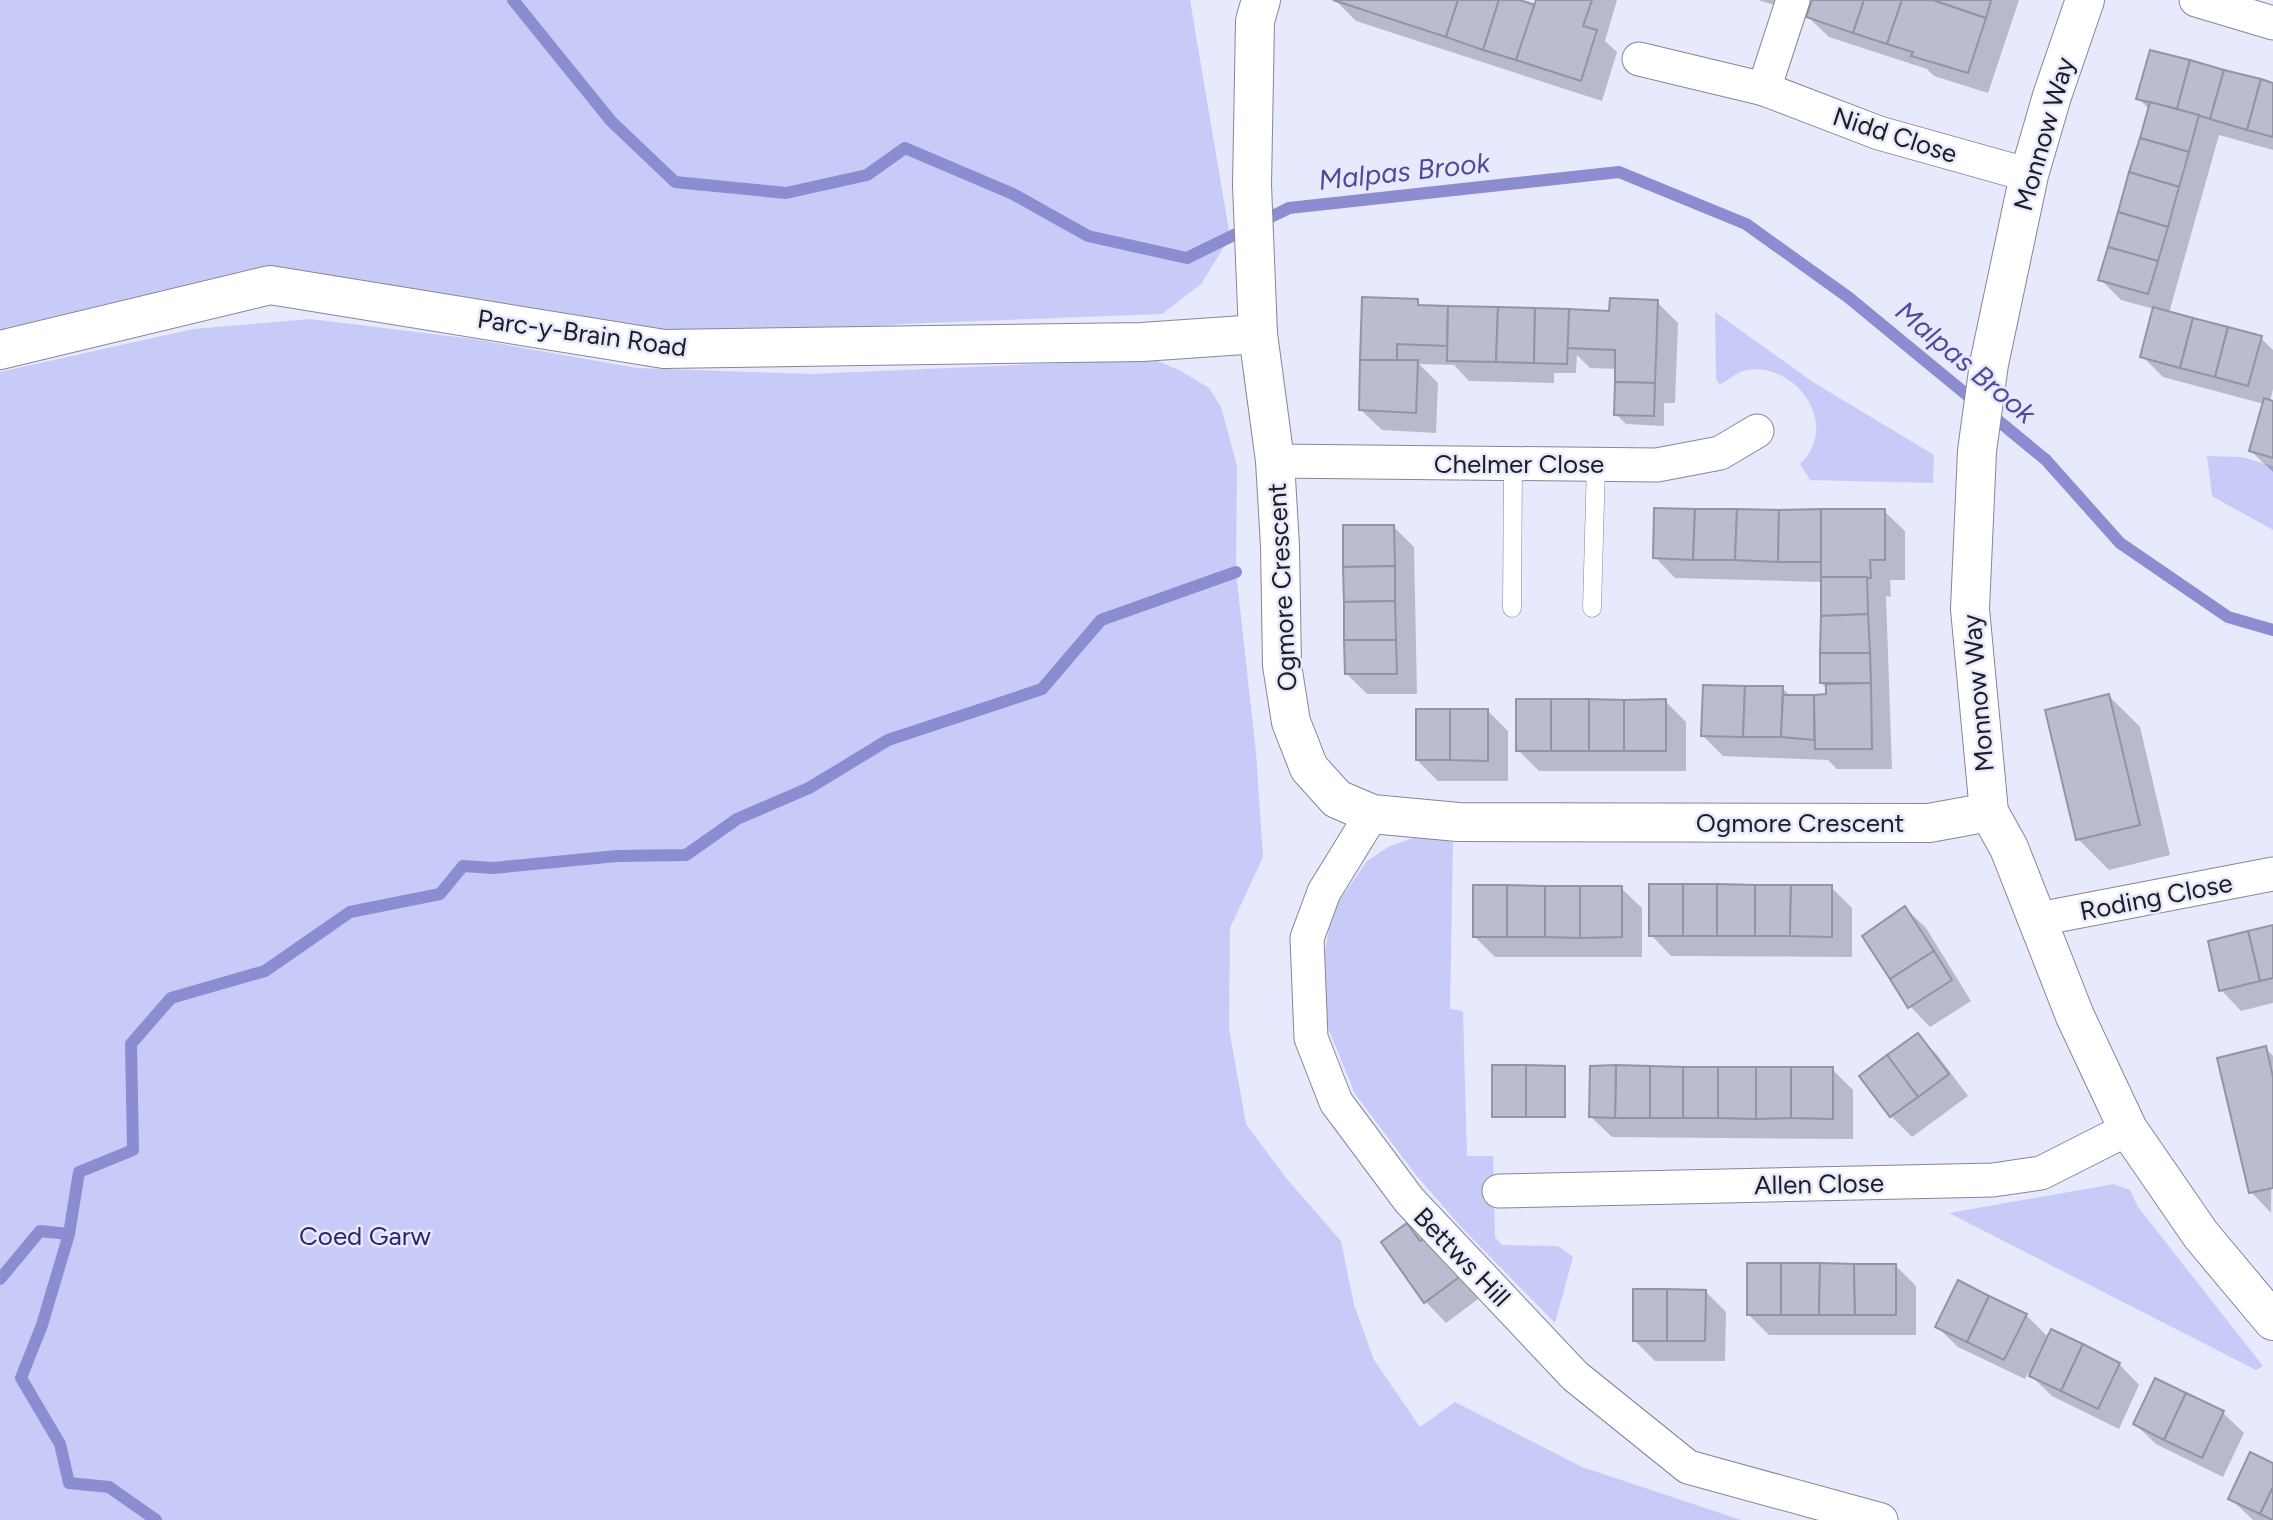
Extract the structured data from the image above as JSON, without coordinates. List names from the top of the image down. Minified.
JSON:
{"streets":{"street":["Monnow Way","Nidd Close","Parc-y-Brain Road","Chelmer Close","Ogmore Crescent","Roding Close","Allen Close","Bettws Hill"]},"crossings":[["Monnow Way","Nidd Close"],["Monnow Way","Ogmore Crescent"],["Monnow Way","Roding Close"],["Monnow Way","Allen Close"],["Parc-y-Brain Road","Ogmore Crescent"],["Chelmer Close","Ogmore Crescent"],["Ogmore Crescent","Bettws Hill"]],"water":["Malpas Brook"],"parks":["Coed Garw"]}
